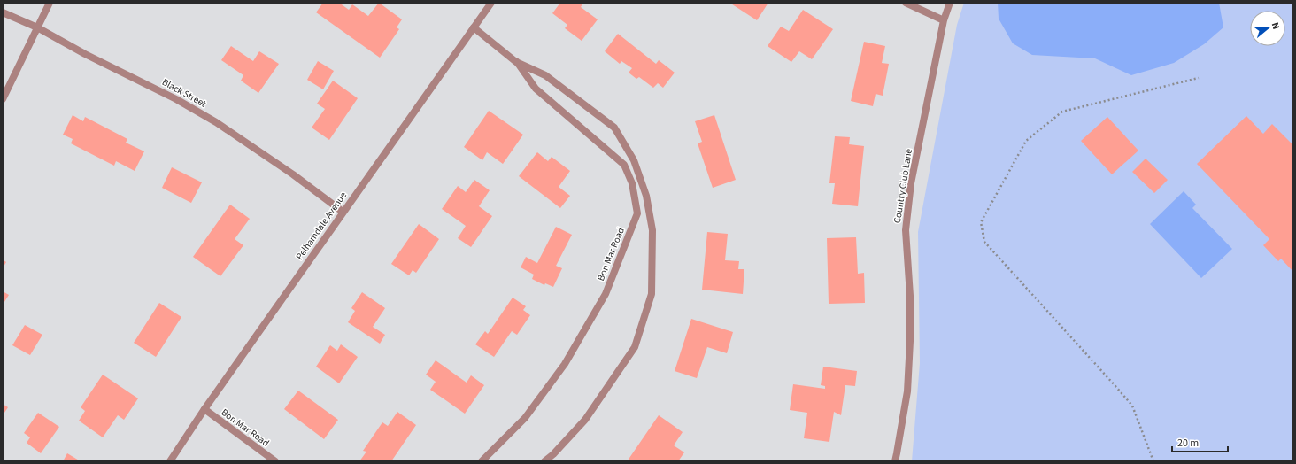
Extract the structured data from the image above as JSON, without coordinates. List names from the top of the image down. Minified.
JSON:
{"streets":{"street":["Black Street","Country Club Lane","Pelhamdale Avenue","Bon Mar Road"]},"crossings":[["Black Street","Pelhamdale Avenue"],["Pelhamdale Avenue","Bon Mar Road"]],"scale_bar":"20 m","north":"right"}
